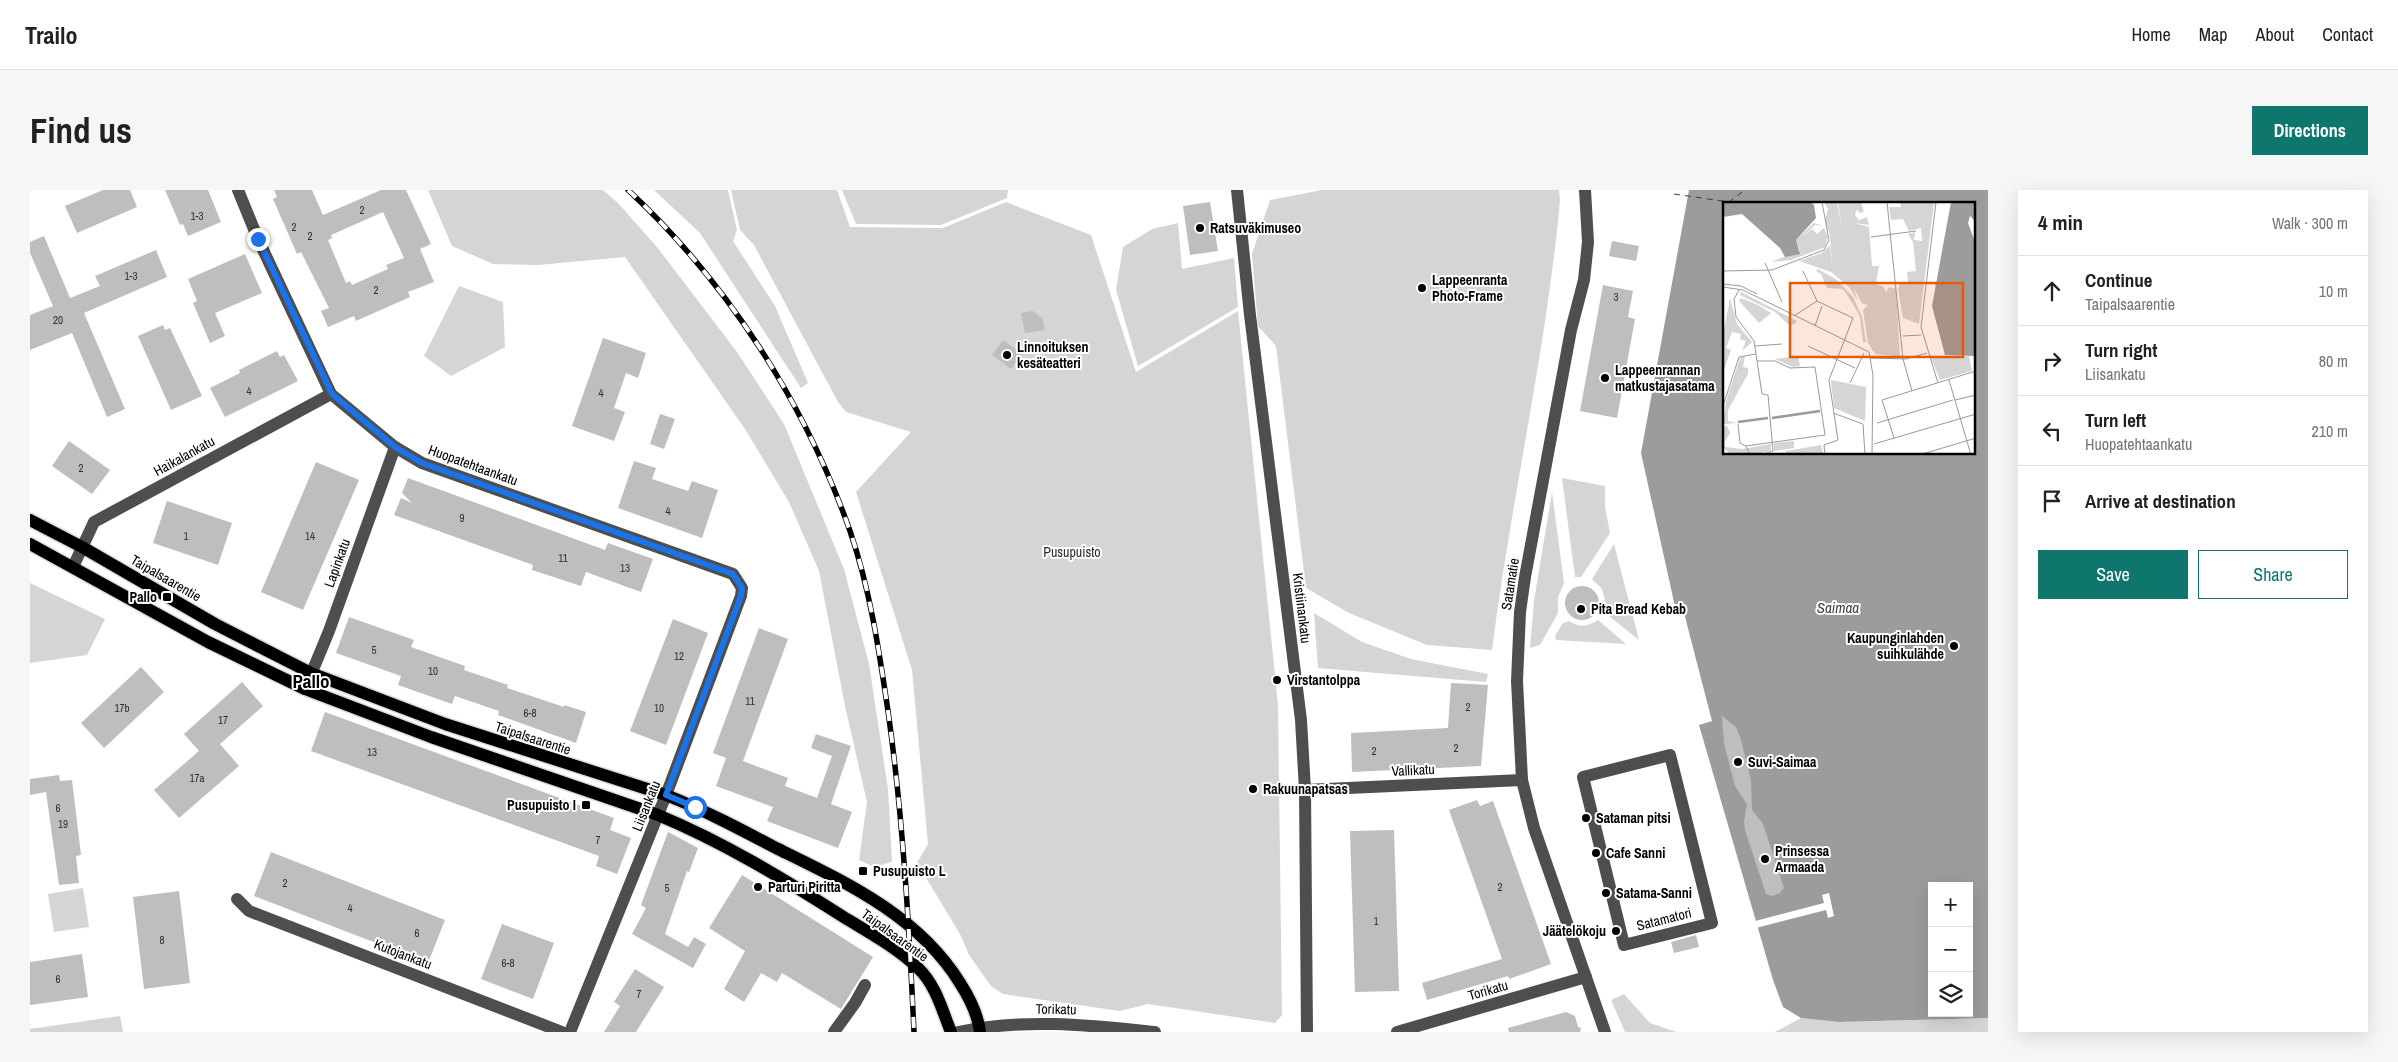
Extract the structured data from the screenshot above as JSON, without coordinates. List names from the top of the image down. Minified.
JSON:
{"streets":{"main road":["Taipalsaarentie"],"street":["Haikalankatu","Huopatehtaankatu","Lapinkatu","Satamatie","Kristiinankatu","Vallikatu","Liisankatu","Satamatori","Kutojankatu","Torikatu"]},"crossings":[["Haikalankatu","Huopatehtaankatu"],["Haikalankatu","Taipalsaarentie"],["Huopatehtaankatu","Lapinkatu"],["Huopatehtaankatu","Liisankatu"],["Lapinkatu","Taipalsaarentie"],["Taipalsaarentie","Liisankatu"],["Taipalsaarentie","Torikatu"],["Satamatie","Vallikatu"],["Satamatie","Torikatu"],["Kristiinankatu","Vallikatu"]],"districts":["Pallo"],"water":["Saimaa"],"parks":["Pusupuisto"],"places":{"other":["Ratsuväkimuseo","Lappeenranta Photo-Frame","Linnoituksen kesäteatteri","Lappeenrannan matkustajasatama","Pita Bread Kebab","Kaupunginlahden suihkulähde","Virstantolppa","Suvi-Saimaa","Rakuunapatsas","Sataman pitsi","Cafe Sanni","Prinsessa Armaada","Parturi Piritta","Satama-Sanni","Jäätelökoju"],"transit":["Pallo","Pusupuisto I","Pusupuisto L"]},"house_numbers":["2","1-3","2","2","1-3","2","3","20","4","4","2","4","9","1","14","11","13","5","12","10","11","2","17b","10","6-8","17","2","2","13","17a","6","19","7","2","2","5","4","1","6","8","6-8","6","7"],"page":{"header":"Trailo","nav":["Home","Map","About","Contact"],"buttons":["Directions",["Save","Share"]],"title":"Find us","heading":["4 min","Walk · 300 m"],"list":[["Continue","Taipalsaarentie","10 m"],["Turn right","Liisankatu","80 m"],["Turn left","Huopatehtaankatu","210 m"],"Arrive at destination"],"map_buttons":["+","−"]}}
